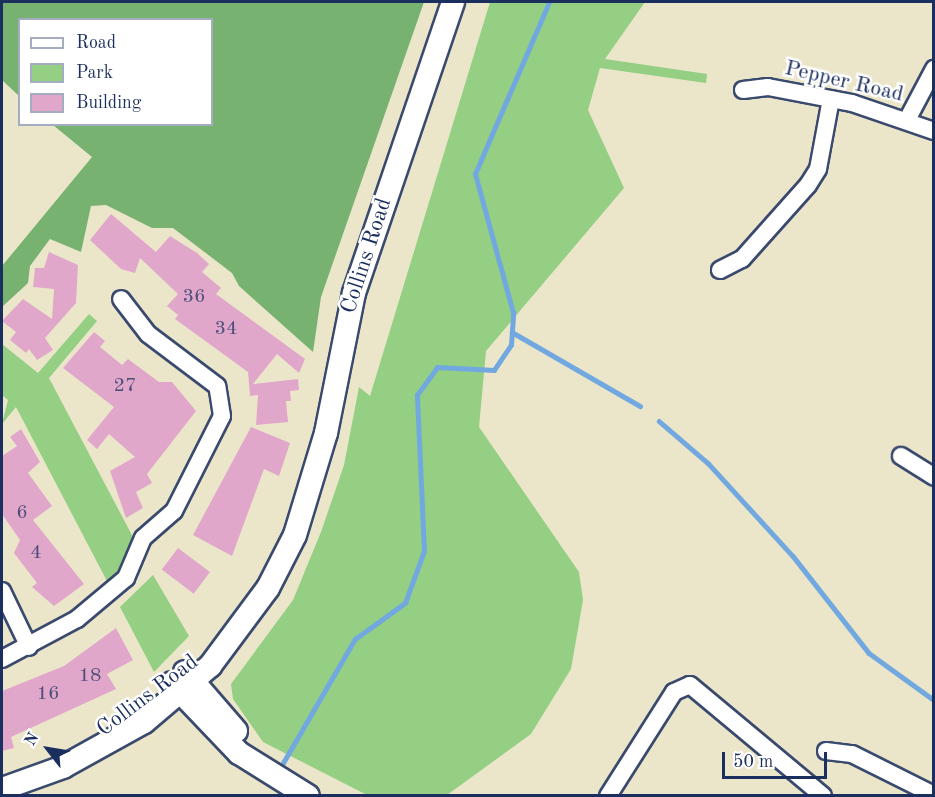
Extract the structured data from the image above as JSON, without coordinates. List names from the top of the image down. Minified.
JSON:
{"streets":{"main road":["Collins Road"],"street":["Pepper Road"]},"house_numbers":["36","34","27","6","4","18","16"],"legend":["Road","Park","Building"],"scale_bar":"50 m","north":"top left"}
